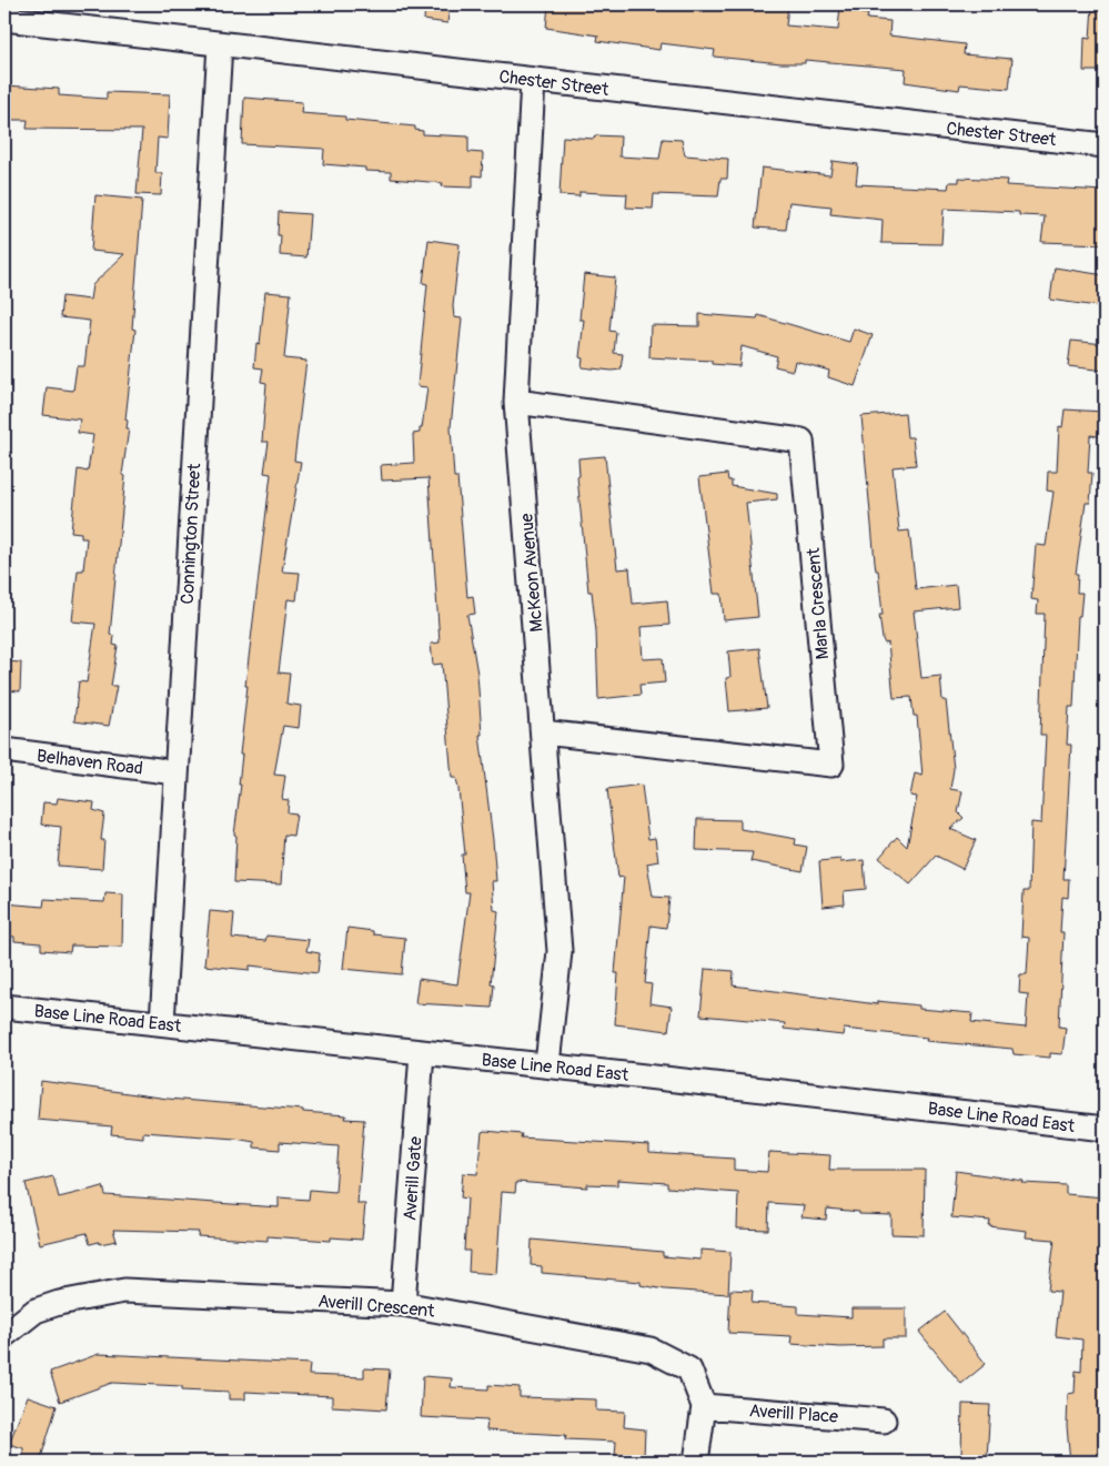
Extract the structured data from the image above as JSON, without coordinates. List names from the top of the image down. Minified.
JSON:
{"streets":{"street":["Chester Street","Connington Street","McKeon Avenue","Marla Crescent","Belhaven Road","Base Line Road East","Averill Gate","Averill Crescent","Averill Place"]},"crossings":[["Chester Street","Connington Street"],["Chester Street","McKeon Avenue"],["Connington Street","Belhaven Road"],["Connington Street","Base Line Road East"],["McKeon Avenue","Marla Crescent"],["McKeon Avenue","Base Line Road East"],["Base Line Road East","Averill Gate"],["Averill Gate","Averill Crescent"],["Averill Crescent","Averill Place"]]}
